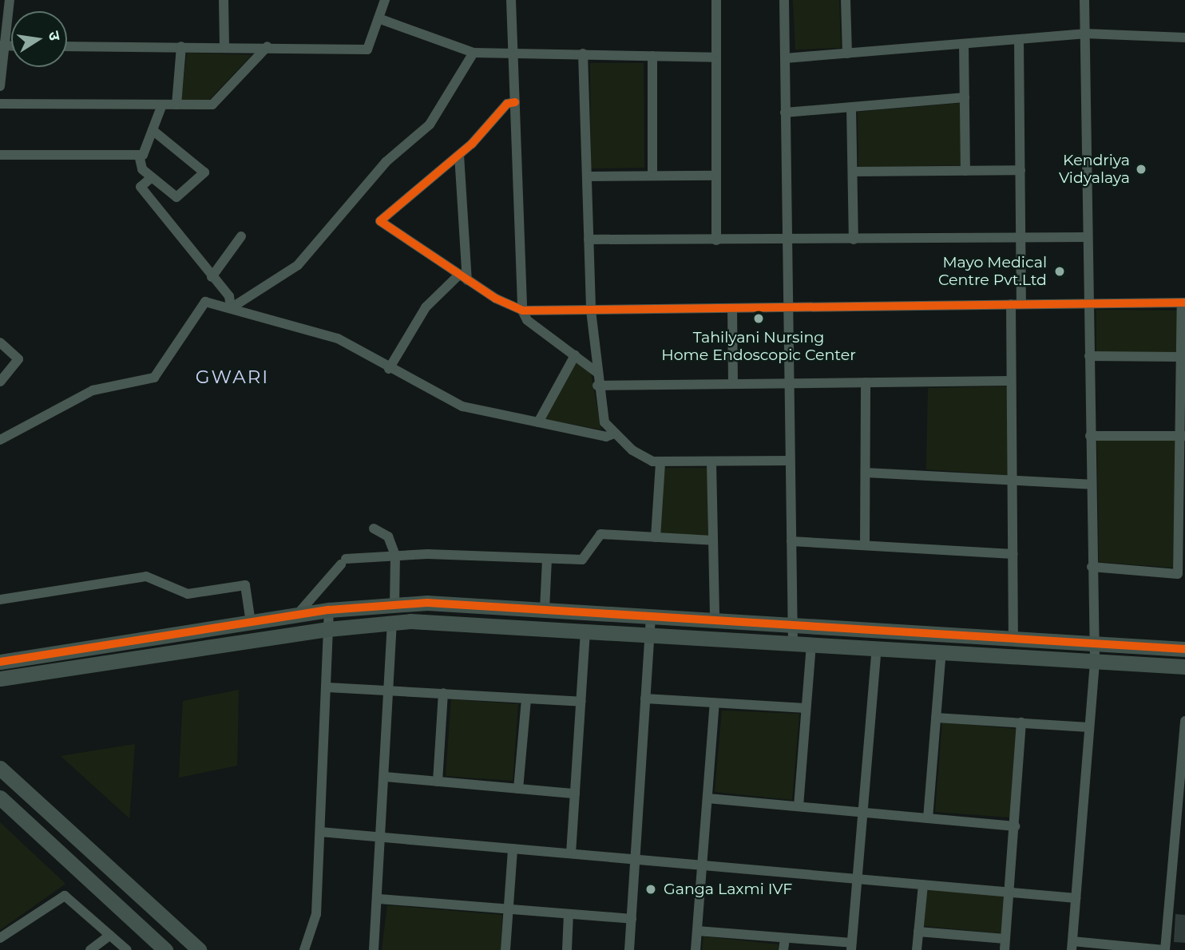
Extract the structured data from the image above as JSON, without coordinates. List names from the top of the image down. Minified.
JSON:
{"districts":["GWARI"],"places":["Kendriya Vidyalaya","Mayo Medical Centre Pvt.Ltd","Tahilyani Nursing Home Endoscopic Center","Ganga Laxmi IVF"],"north":"right"}
